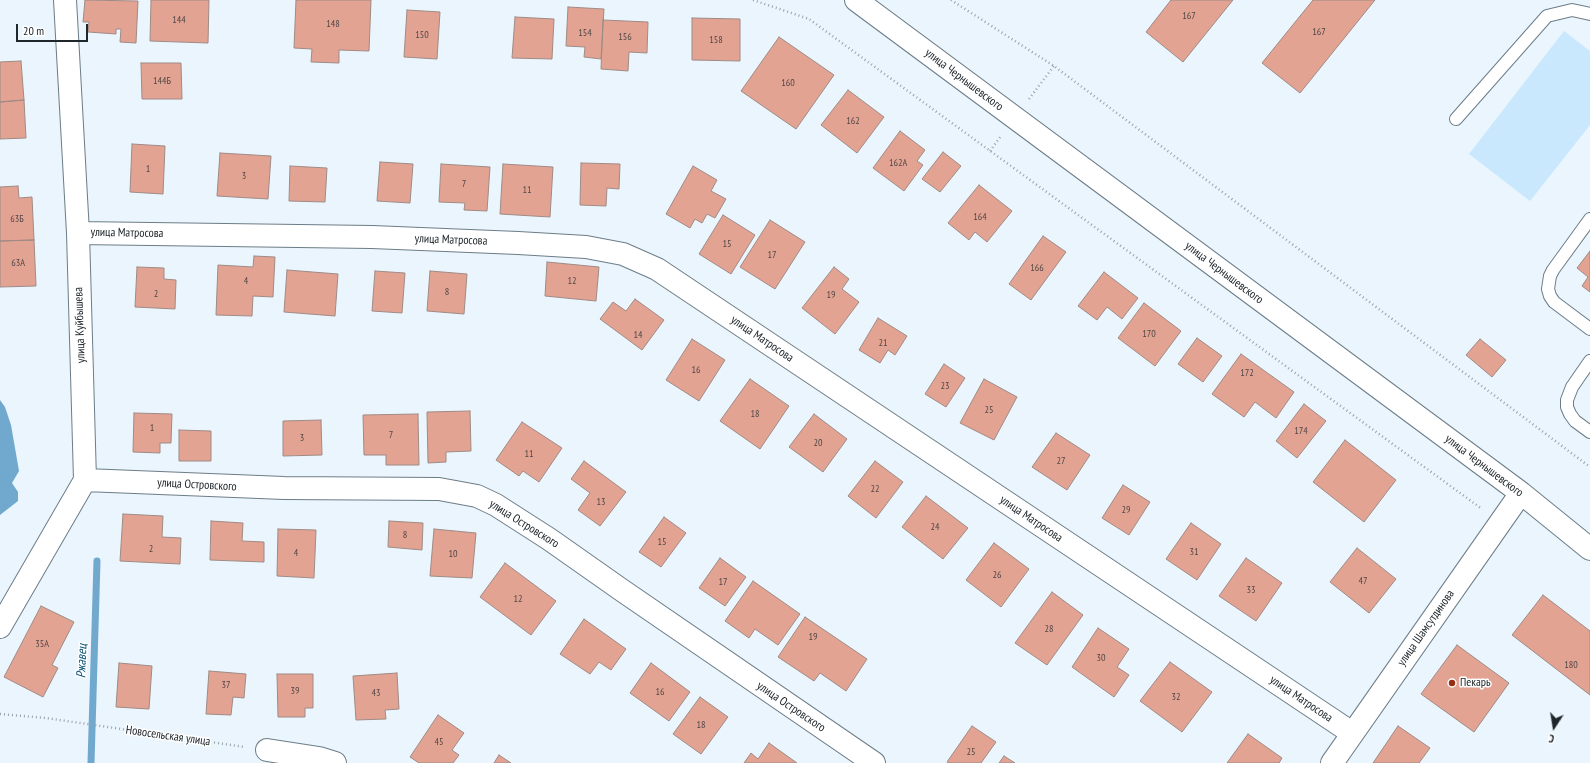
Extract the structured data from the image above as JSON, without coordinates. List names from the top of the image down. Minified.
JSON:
{"streets":{"street":["улица Чернышевского","улица Матросова","улица Куйбышева","улица Островского","улица Шамсутдинова"],"path":["Новосельская улица"]},"crossings":[["улица Чернышевского","улица Шамсутдинова"],["улица Матросова","улица Куйбышева"],["улица Матросова","улица Шамсутдинова"],["улица Куйбышева","улица Островского"]],"water":["Ржавец"],"places":["Пекарь"],"house_numbers":["167","144","148","167","154","150","156","158","144Б","160","162","162А","1","3","7","11","164","63Б","15","17","63А","166","4","12","8","2","19","170","14","21","16","172","23","25","18","1","174","7","3","20","11","27","22","13","29","24","8","15","2","31","4","10","26","47","17","33","12","28","19","35А","30","180","37","39","16","43","32","18","45","25"],"scale_bar":"20 m","north":"bottom"}
